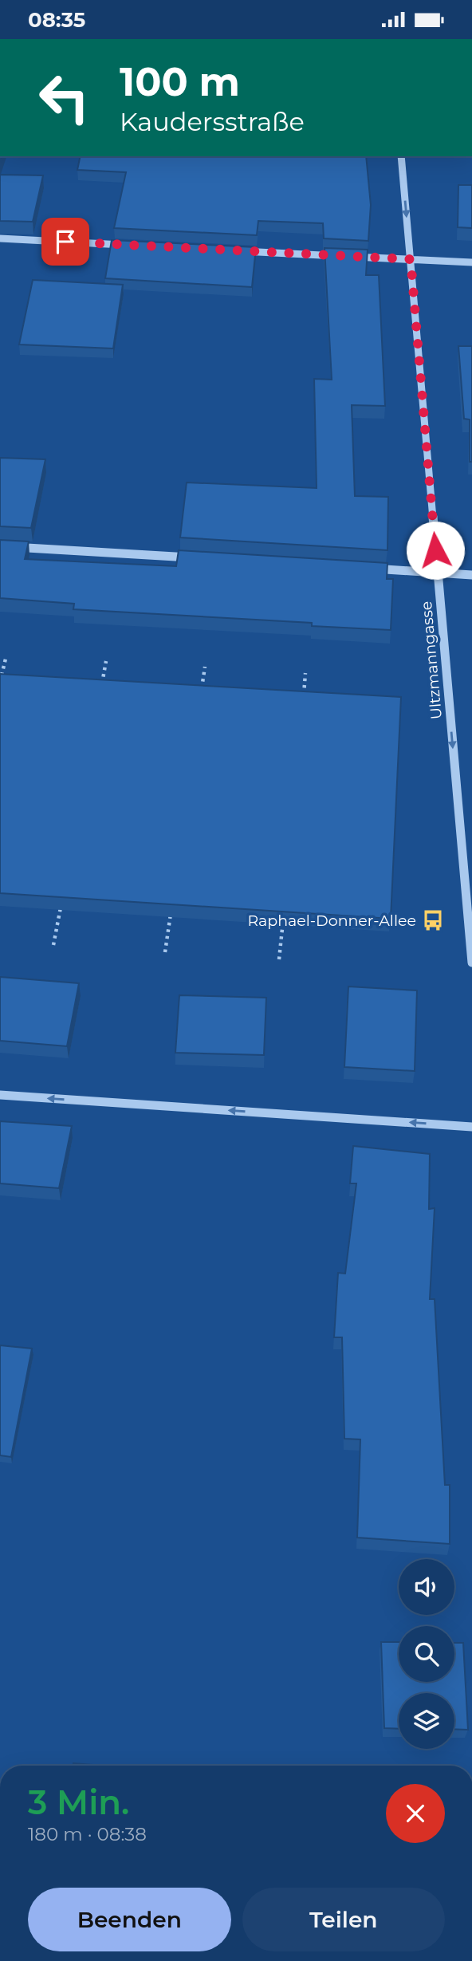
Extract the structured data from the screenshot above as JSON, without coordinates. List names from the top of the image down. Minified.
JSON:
{"streets":{"street":["Ultzmanngasse"]},"one_way":["Ultzmanngasse"],"places":{"bus stop":["Raphael-Donner-Allee"]},"page":{"status":"08:35","turn":["100 m","Kaudersstraße"],"heading":["3 Min.","180 m · 08:38"],"buttons":["Beenden","Teilen"]}}
